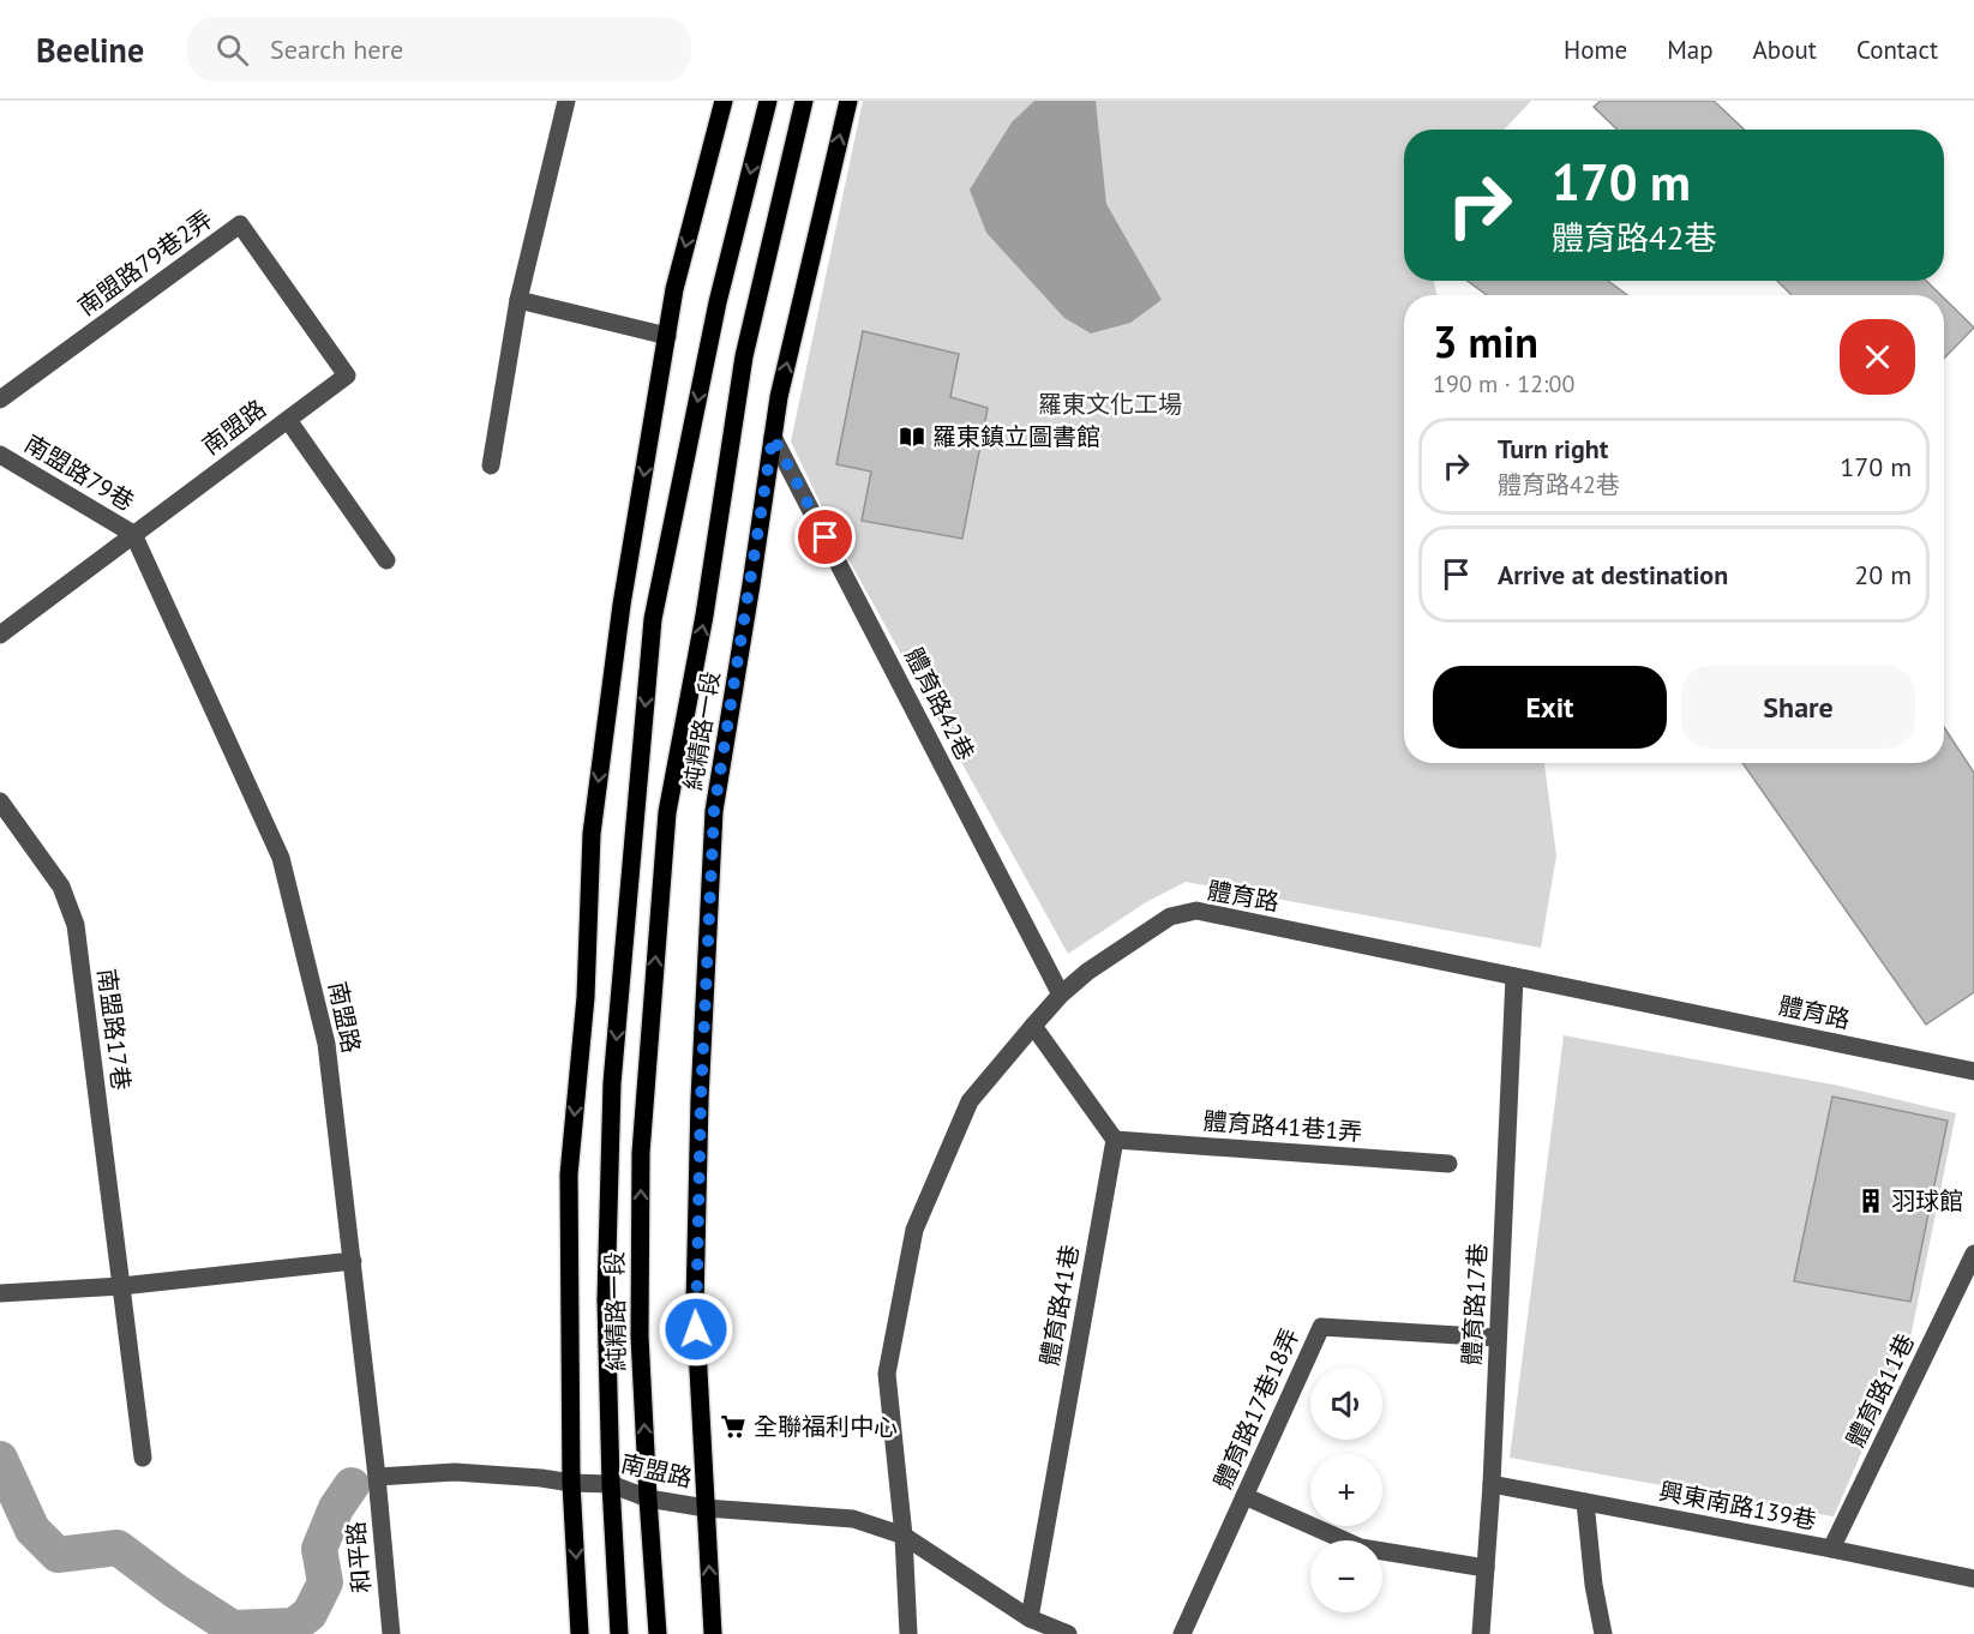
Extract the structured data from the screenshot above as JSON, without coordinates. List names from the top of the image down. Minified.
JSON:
{"streets":{"main road":["純精路一段"],"street":["南盟路79巷2弄","南盟路","南盟路79巷","體育路42巷","體育路","南盟路17巷","體育路41巷1弄","體育路17巷","體育路41巷","體育路11巷","體育路17巷18弄","興東南路139巷","和平路"]},"crossings":[["南盟路79巷2弄","南盟路"],["南盟路","南盟路79巷"],["南盟路","純精路一段"],["南盟路","體育路"],["南盟路","體育路41巷"],["南盟路","和平路"],["體育路42巷","純精路一段"],["體育路42巷","體育路"],["體育路","體育路17巷"],["體育路41巷1弄","體育路41巷"],["體育路17巷","體育路17巷18弄"],["體育路17巷","興東南路139巷"],["體育路11巷","興東南路139巷"]],"parks":["羅東文化工場"],"places":{"library":["羅東鎮立圖書館"],"building":["羽球館"],"supermarket":["全聯福利中心"]},"page":{"header":"Beeline","search":"Search here","nav":["Home","Map","About","Contact"],"turn":["170 m","體育路42巷"],"heading":["3 min","190 m · 12:00"],"list":[{"name":"Turn right","note":"體育路42巷","value":"170 m"},{"name":"Arrive at destination","value":"20 m"}],"buttons":["Exit","Share"],"map_buttons":["+","−"]}}
